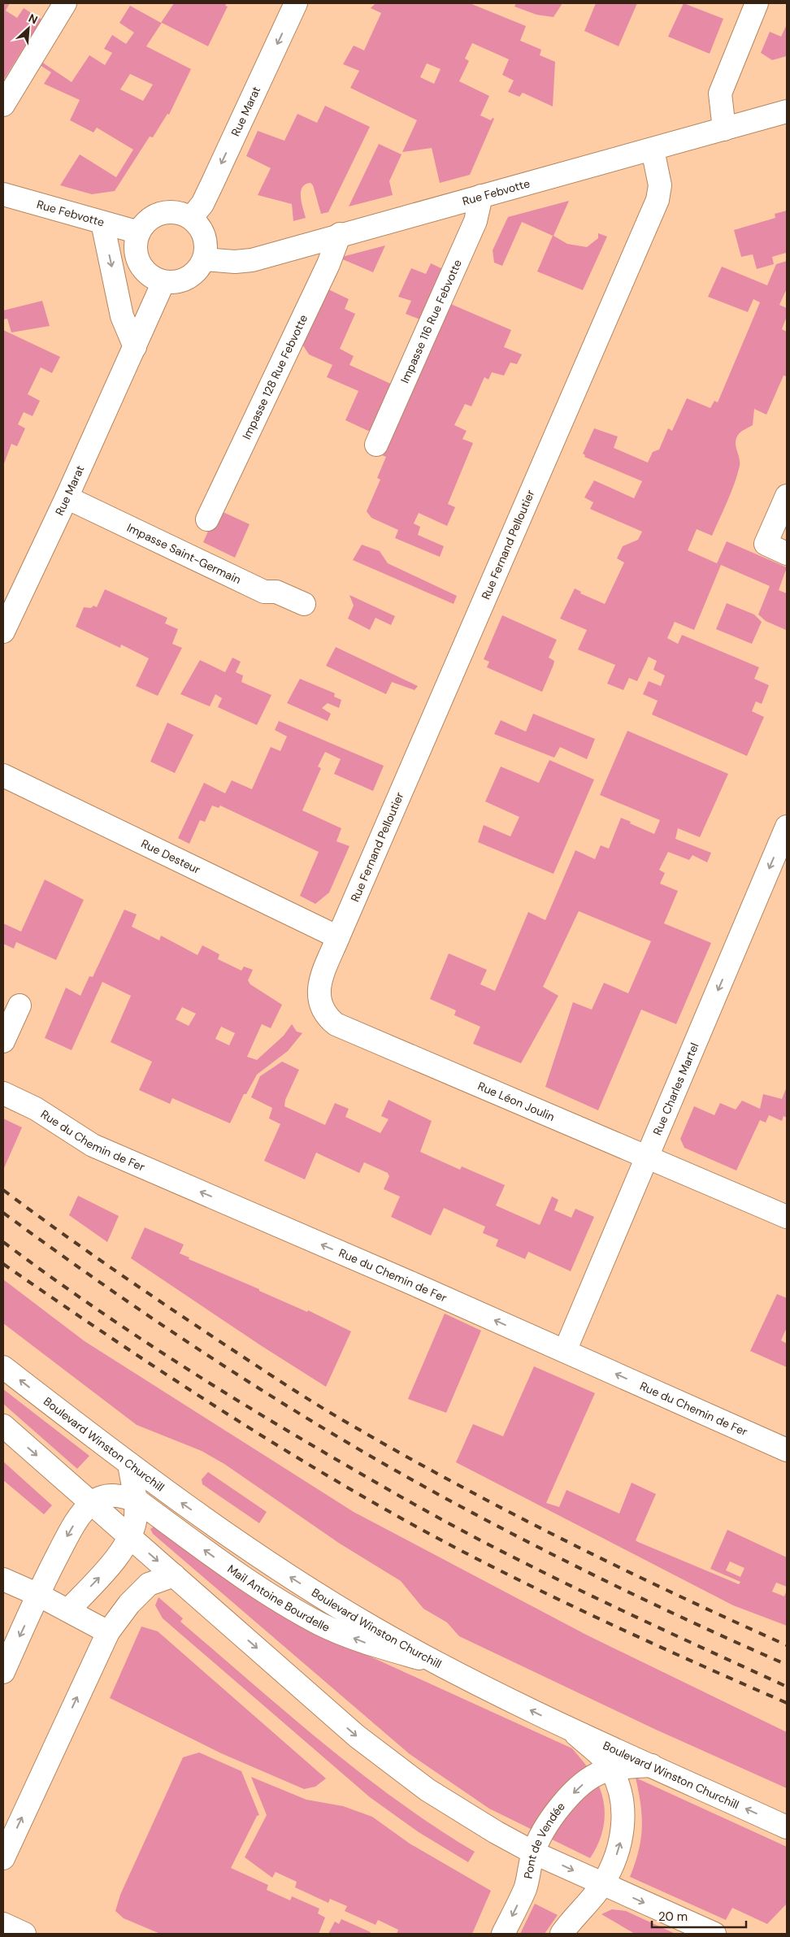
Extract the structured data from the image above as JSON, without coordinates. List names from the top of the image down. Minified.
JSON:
{"streets":{"street":["Rue Marat","Rue Febvotte","Impasse 116 Rue Febvotte","Impasse 128 Rue Febvotte","Rue Fernand Pelloutier","Impasse Saint-Germain","Rue Desteur","Rue Charles Martel","Rue Léon Joulin","Rue du Chemin de Fer","Boulevard Winston Churchill","Mail Antoine Bourdelle","Pont de Vendée"]},"crossings":[["Rue Marat","Rue Febvotte"],["Rue Marat","Impasse Saint-Germain"],["Rue Febvotte","Impasse 116 Rue Febvotte"],["Rue Febvotte","Impasse 128 Rue Febvotte"],["Rue Febvotte","Rue Fernand Pelloutier"],["Rue Fernand Pelloutier","Rue Desteur"],["Rue Fernand Pelloutier","Rue Léon Joulin"],["Rue Desteur","Rue Léon Joulin"],["Rue Charles Martel","Rue Léon Joulin"],["Rue Charles Martel","Rue du Chemin de Fer"],["Boulevard Winston Churchill","Mail Antoine Bourdelle"],["Boulevard Winston Churchill","Pont de Vendée"]],"one_way":["Rue Marat","Rue Charles Martel","Rue du Chemin de Fer"],"scale_bar":"20 m","north":"top right"}
